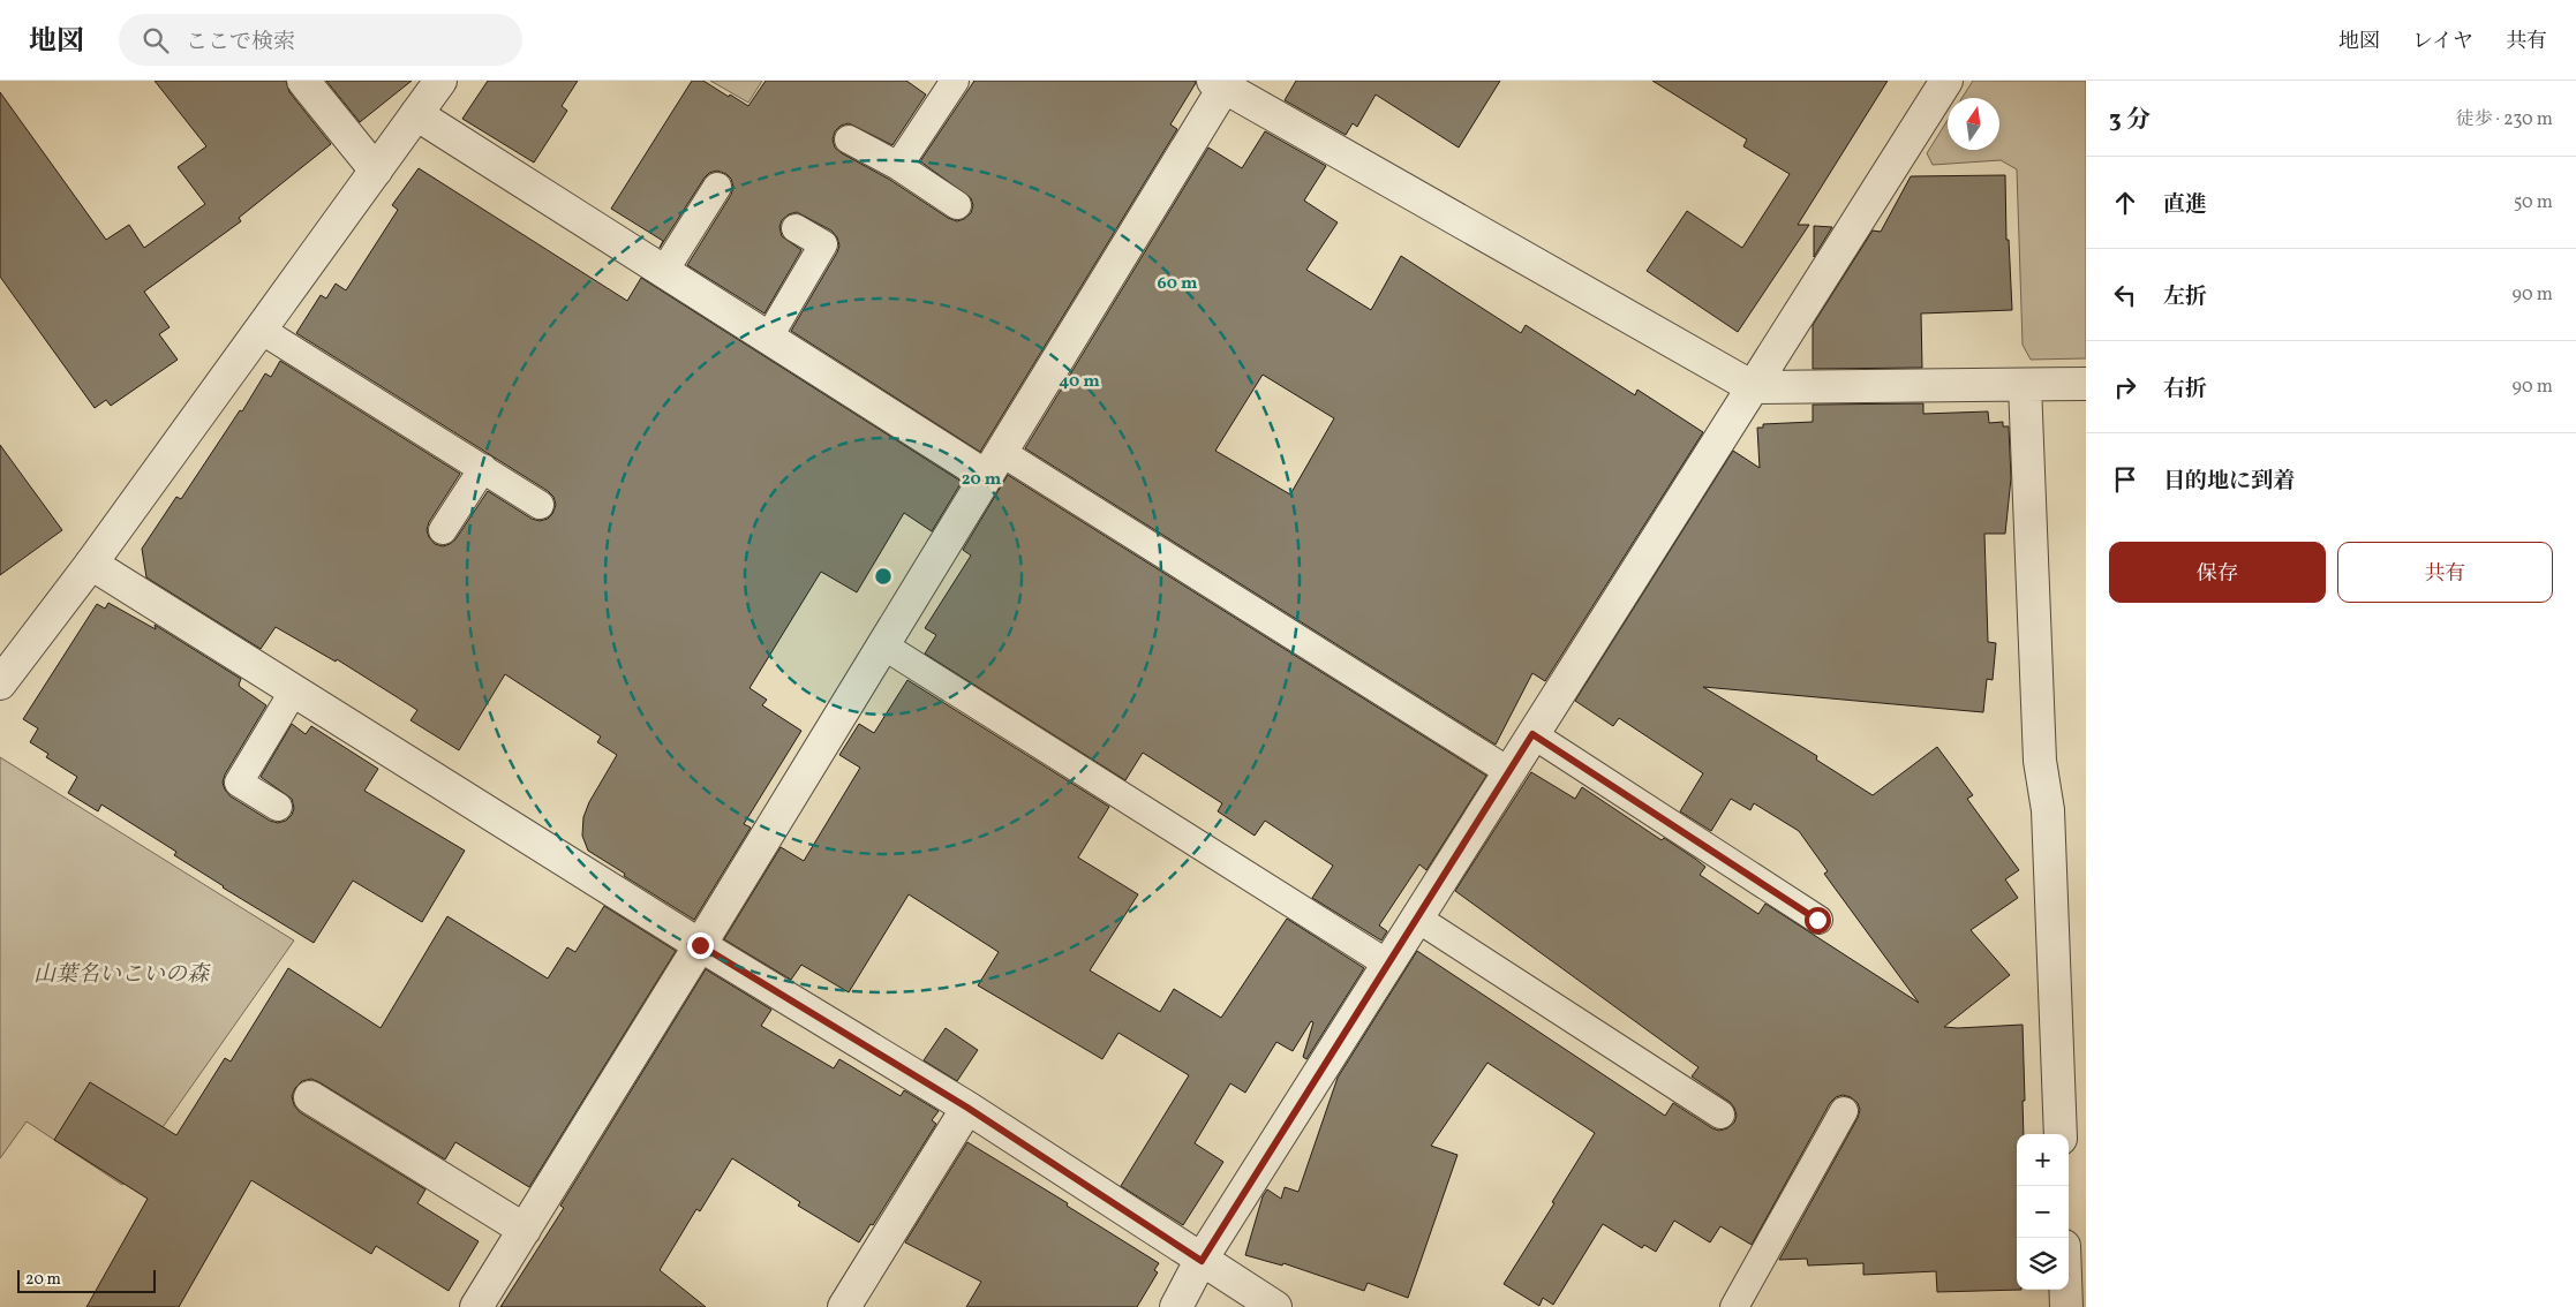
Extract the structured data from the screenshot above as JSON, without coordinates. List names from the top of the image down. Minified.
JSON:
{"parks":["山葉名いこいの森"],"scale_bar":"20 m","north":"top","page":{"header":"地図","search":"ここで検索","nav":["地図","レイヤ","共有"],"heading":["3 分","徒歩 · 230 m"],"list":[["直進","50 m"],["左折","90 m"],["右折","90 m"],"目的地に到着"],"buttons":["保存","共有"],"map_buttons":["+","−"],"scale":"20 m"},"rings":["60 m","40 m","20 m"]}
